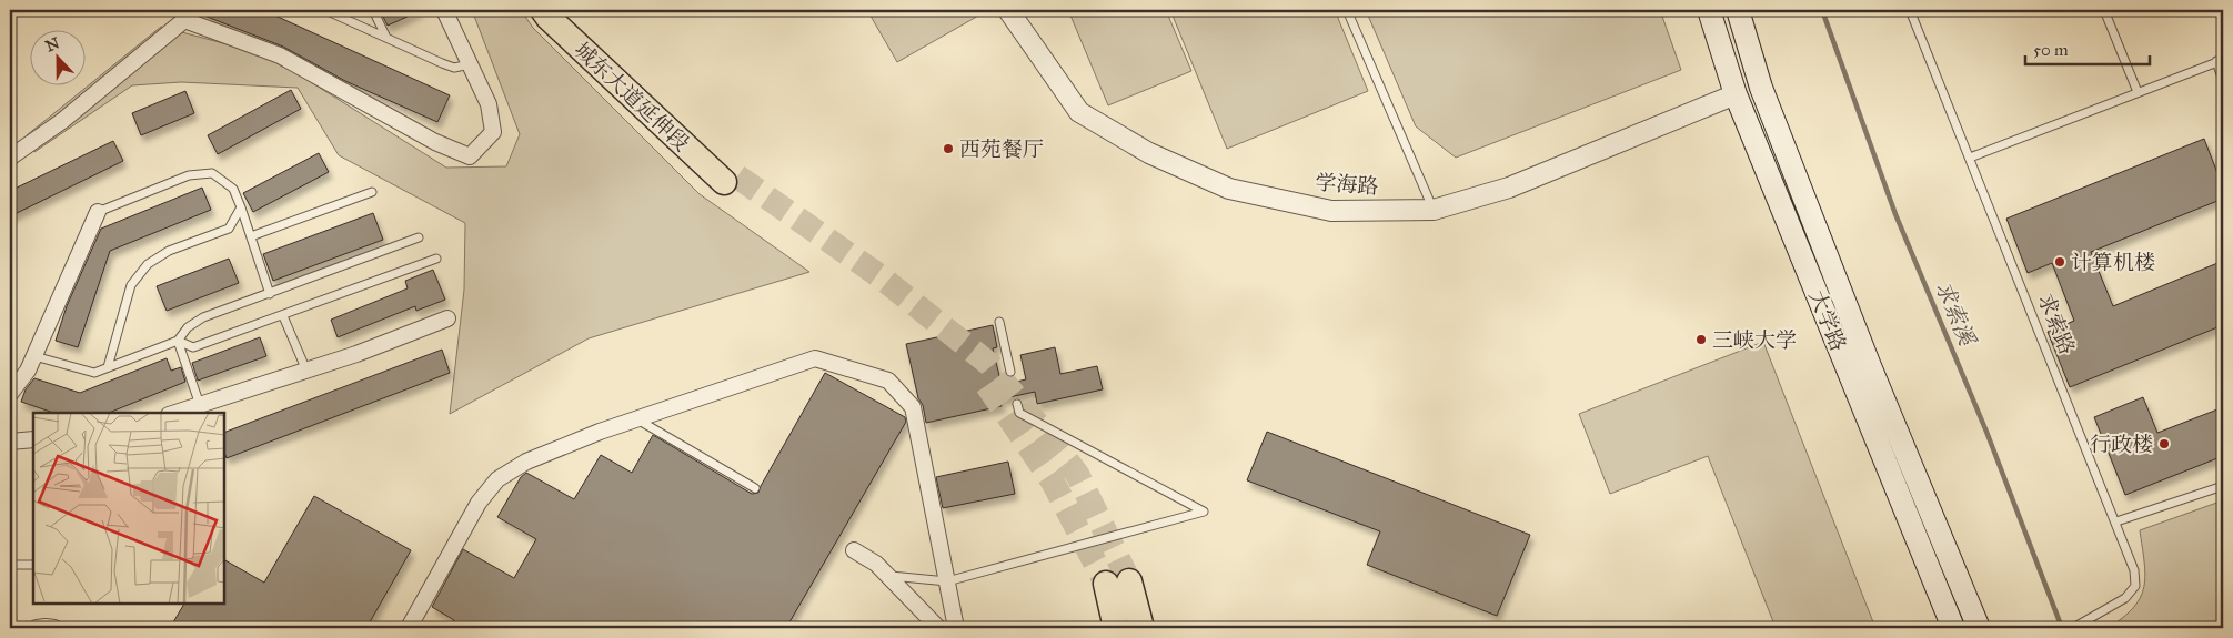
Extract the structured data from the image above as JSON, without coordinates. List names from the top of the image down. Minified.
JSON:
{"streets":{"main road":["城东大道延伸段","大学路"],"street":["学海路"],"lane":["求索路"]},"crossings":[["学海路","大学路"]],"water":["求索溪"],"places":["西苑餐厅","计算机楼","三峡大学","行政楼"],"scale_bar":"50 m","north":"top"}
